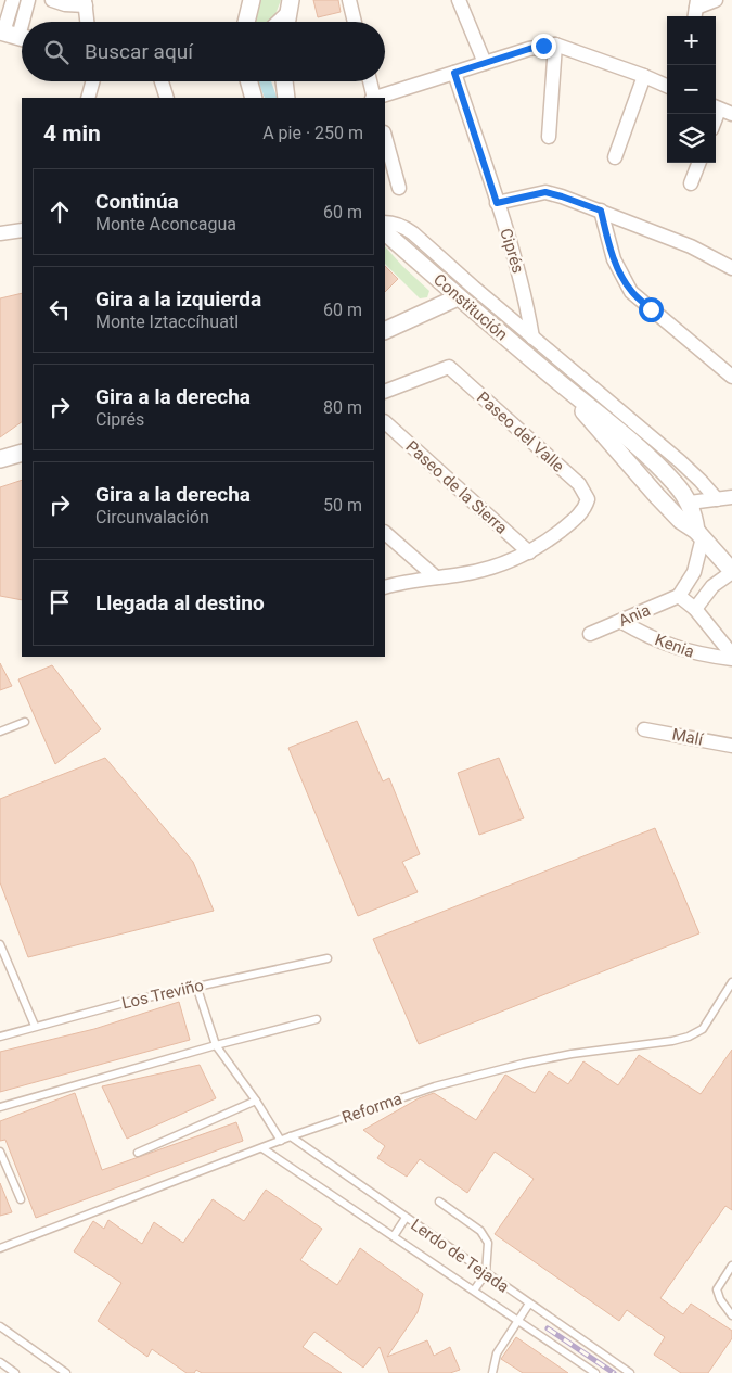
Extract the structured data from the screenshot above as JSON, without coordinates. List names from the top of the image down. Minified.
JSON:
{"streets":{"street":["Ciprés","Constitución","Paseo del Valle","Paseo de la Sierra","Ania","Kenia","Malí"],"lane":["Los Treviño","Reforma","Lerdo de Tejada"]},"crossings":[["Paseo del Valle","Paseo de la Sierra"],["Ania","Kenia"],["Reforma","Lerdo de Tejada"]],"page":{"map_buttons":["+","−"],"search":"Buscar aquí","heading":["4 min","A pie · 250 m"],"list":[["Continúa","Monte Aconcagua","60 m"],["Gira a la izquierda","Monte Iztaccíhuatl","60 m"],["Gira a la derecha","Ciprés","80 m"],["Gira a la derecha","Circunvalación","50 m"],"Llegada al destino"]}}
